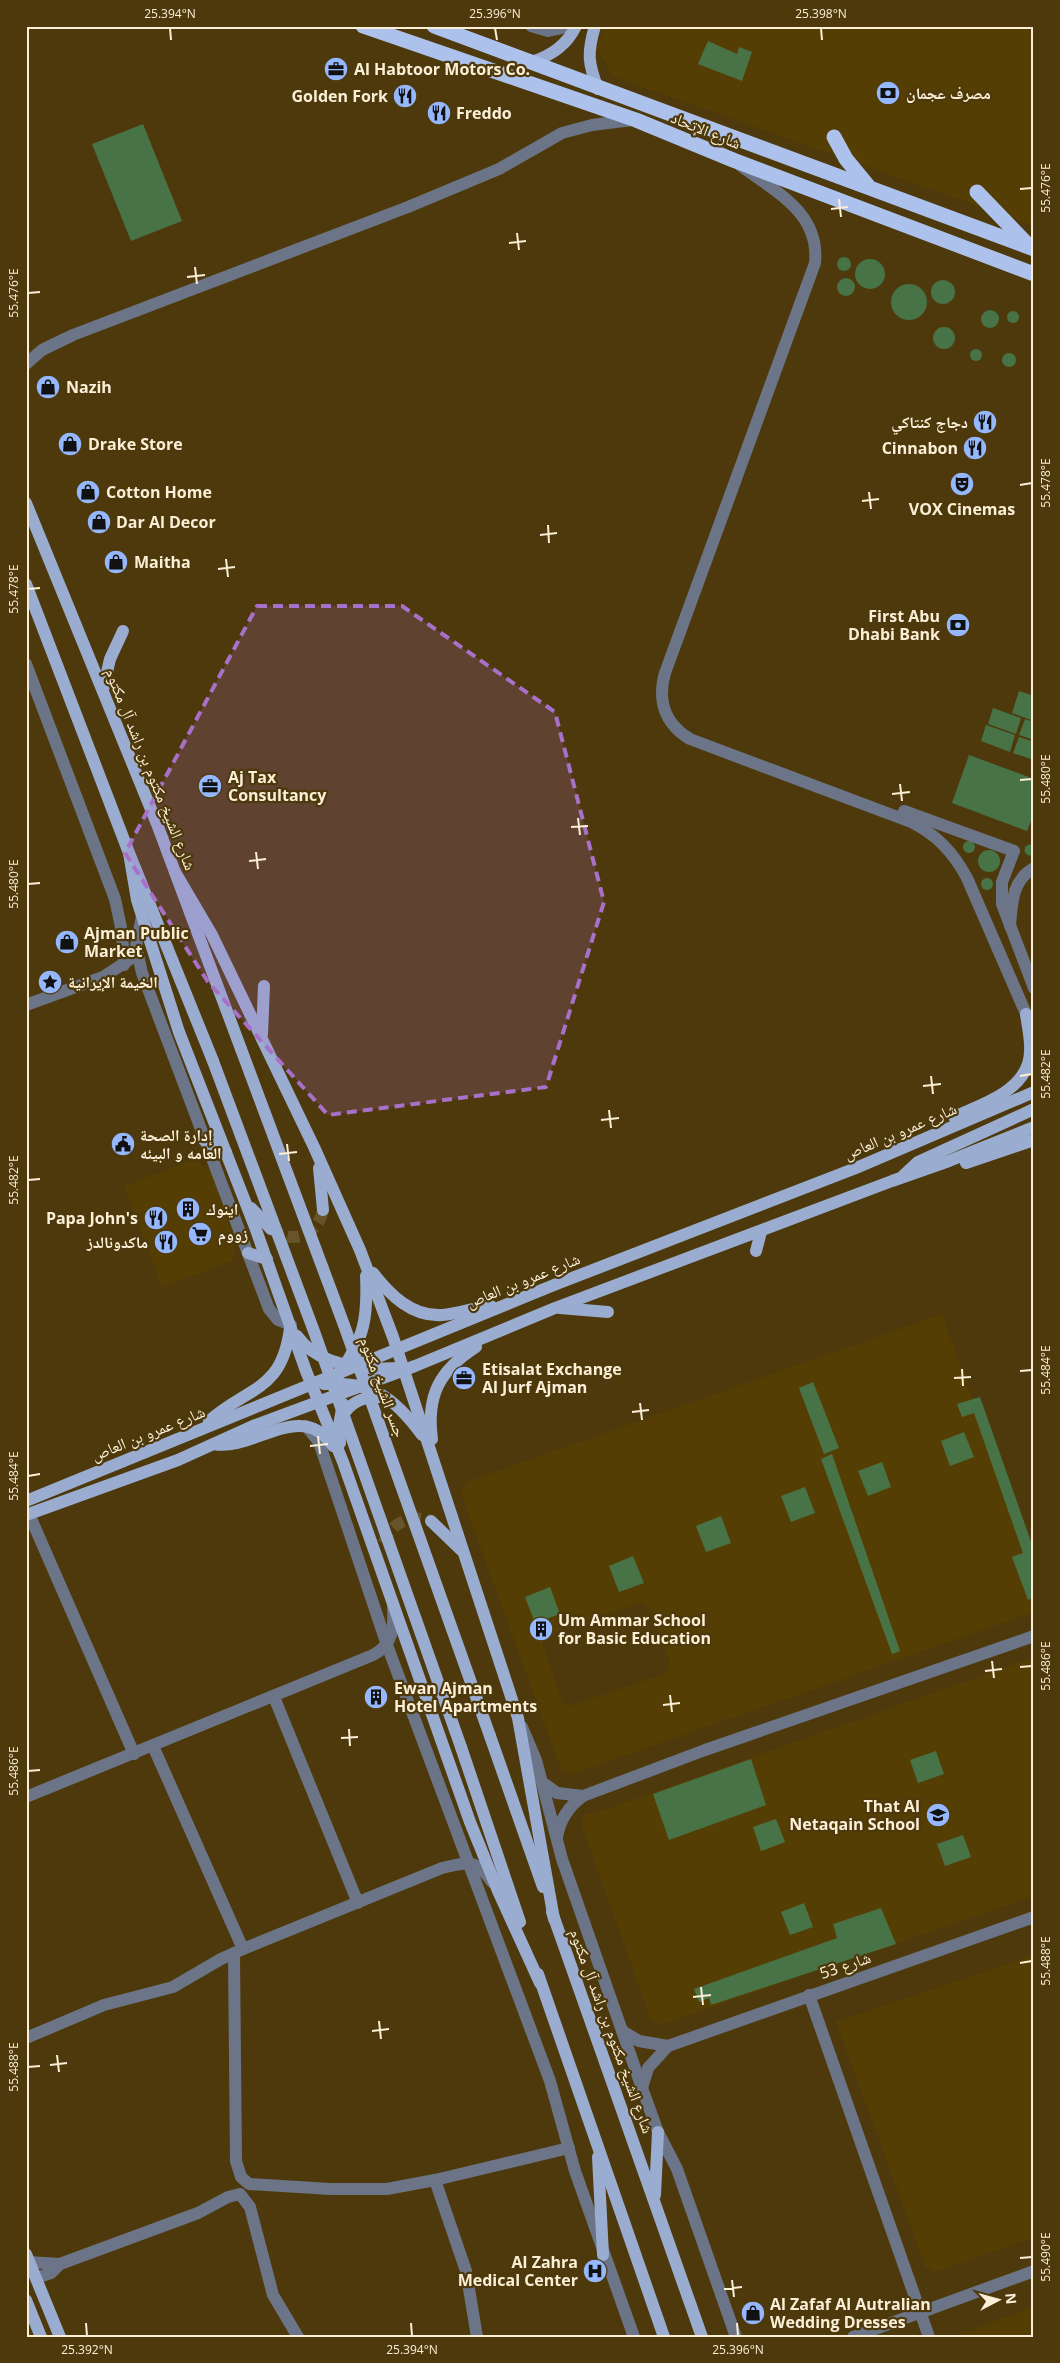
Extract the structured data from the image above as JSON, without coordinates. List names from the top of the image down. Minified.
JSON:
{"streets":{"highway":["شارع الإتحاد"],"main road":["شارع الشيخ مكتوم بن راشد آل مكتوم","شارع عمرو بن العاص","جسر الشيخ مكتوم"],"street":["شارع 53"]},"crossings":[["شارع الشيخ مكتوم بن راشد آل مكتوم","جسر الشيخ مكتوم"]],"places":{"office":["Al Habtoor Motors Co.","Aj Tax Consultancy","Etisalat Exchange Al Jurf Ajman"],"bank":["مصرف عجمان","First Abu Dhabi Bank"],"restaurant":["Golden Fork","Freddo","دجاج كنتاكي","Cinnabon","Papa John's","ماكدونالدز"],"shop":["Nazih","Drake Store","Cotton Home","Dar Al Decor","Maitha","Ajman Public Market","Al Zafaf Al Autralian Wedding Dresses"],"theatre":["VOX Cinemas"],"place":["الخيمة الإيرانية"],"public building":["إدارة الصحة العامه و البيئه"],"building":["اينوك","Um Ammar School for Basic Education","Ewan Ajman Hotel Apartments"],"supermarket":["زووم"],"school or university":["That Al Netaqain School"],"hospital":["Al Zahra Medical Center"]},"north":"right","coordinates":["25.394°N","25.396°N","25.398°N","55.476°E","55.478°E","55.480°E","55.482°E","55.484°E","55.486°E","55.488°E","55.490°E","25.392°N"]}
